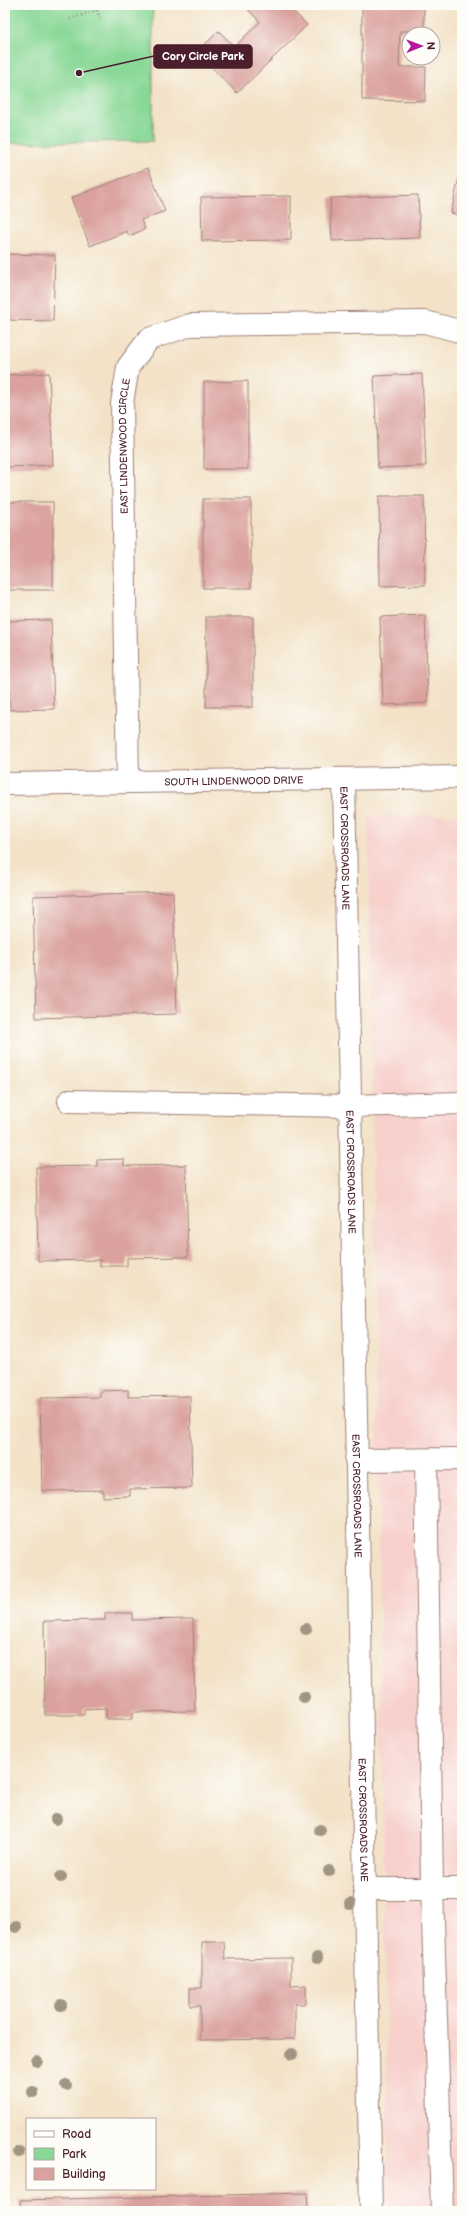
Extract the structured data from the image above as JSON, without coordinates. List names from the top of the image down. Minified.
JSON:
{"streets":{"street":["EAST LINDENWOOD CIRCLE","SOUTH LINDENWOOD DRIVE","EAST CROSSROADS LANE"]},"crossings":[["EAST LINDENWOOD CIRCLE","SOUTH LINDENWOOD DRIVE"],["SOUTH LINDENWOOD DRIVE","EAST CROSSROADS LANE"]],"places":["Cory Circle Park"],"legend":["Road","Park","Building"],"north":"right"}
